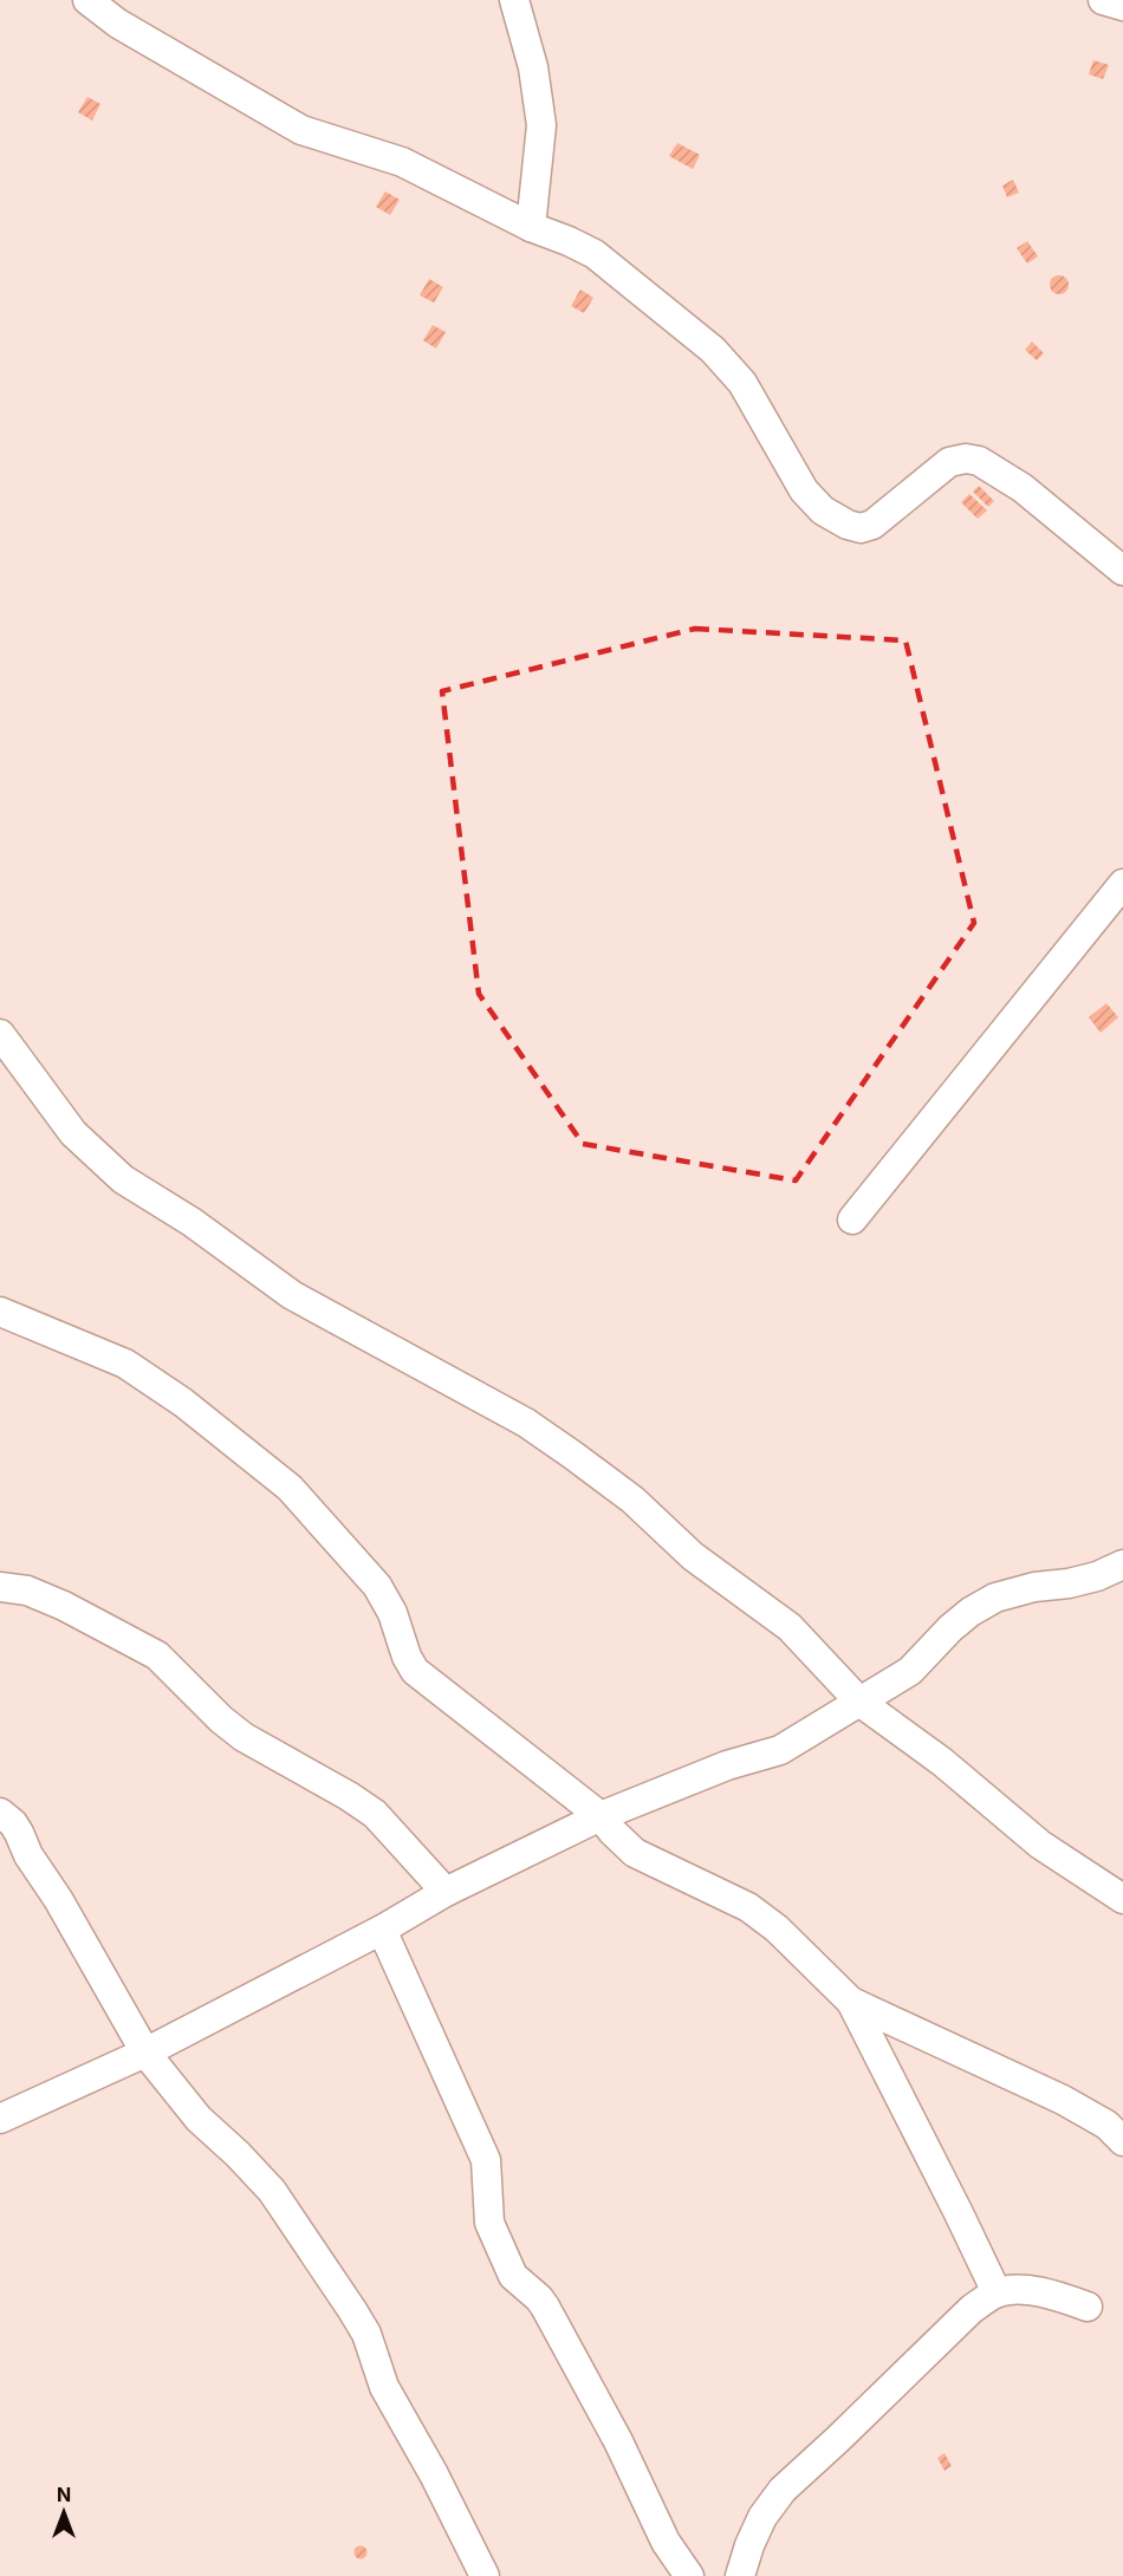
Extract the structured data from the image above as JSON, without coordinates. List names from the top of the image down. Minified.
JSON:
{"north":"top"}
